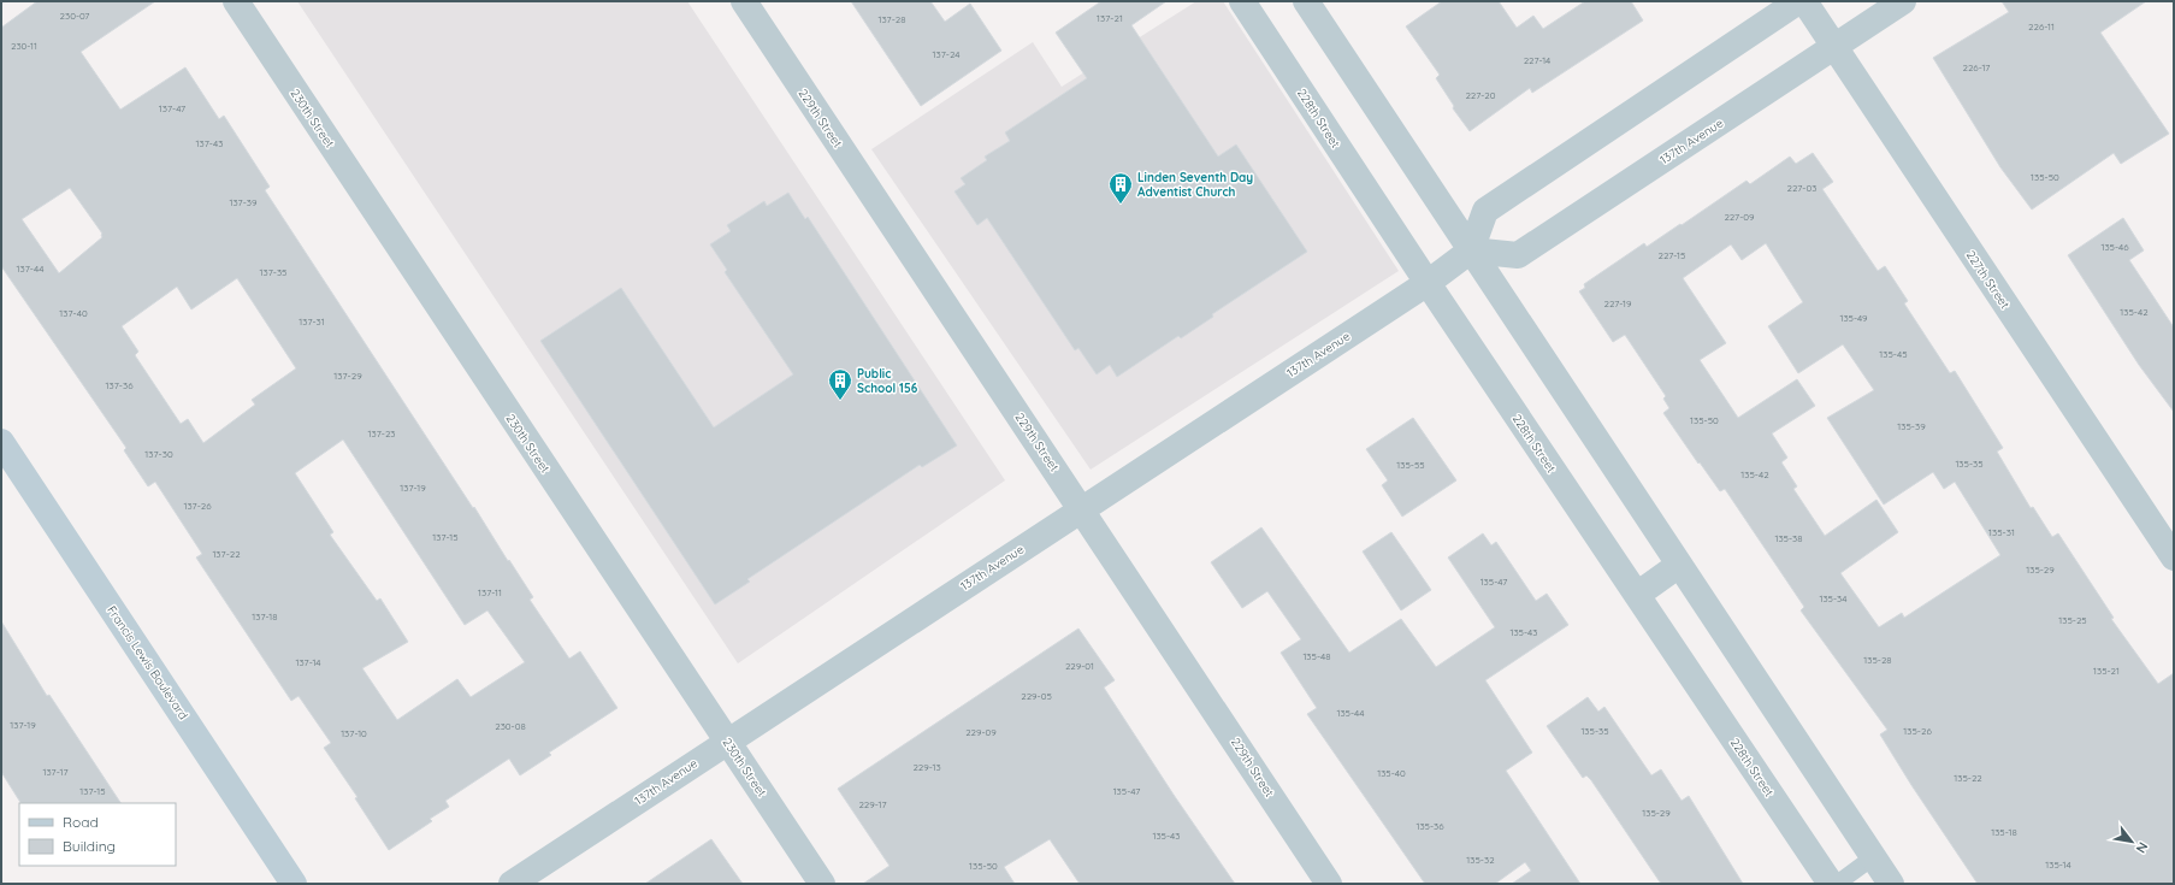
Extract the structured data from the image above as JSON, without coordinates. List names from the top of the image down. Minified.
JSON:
{"streets":{"street":["230th Street","229th Street","228th Street","137th Avenue","227th Street","Francis Lewis Boulevard"]},"crossings":[["230th Street","137th Avenue"],["229th Street","137th Avenue"],["228th Street","137th Avenue"],["137th Avenue","227th Street"]],"places":{"building":["Linden Seventh Day Adventist Church","Public School 156"]},"house_numbers":["230-07","137-21","137-28","226-11","230-11","137-24","227-14","226-17","227-20","137-47","137-43","135-50","227-03","137-39","227-09","135-46","227-15","137-44","137-35","227-19","135-42","137-40","135-49","137-31","135-45","137-29","137-36","135-50","135-39","137-23","137-30","135-35","135-55","135-42","137-19","137-26","135-31","137-15","135-38","137-22","135-29","135-47","137-11","135-34","137-18","135-25","135-43","135-48","135-28","137-14","229-01","135-21","229-05","135-44","137-19","230-08","135-35","135-26","229-09","137-10","229-13","137-17","135-40","135-22","137-15","135-47","229-17","135-29","135-36","135-18","135-43","135-32","135-14","135-50"],"legend":["Road","Building"],"north":"bottom right"}
